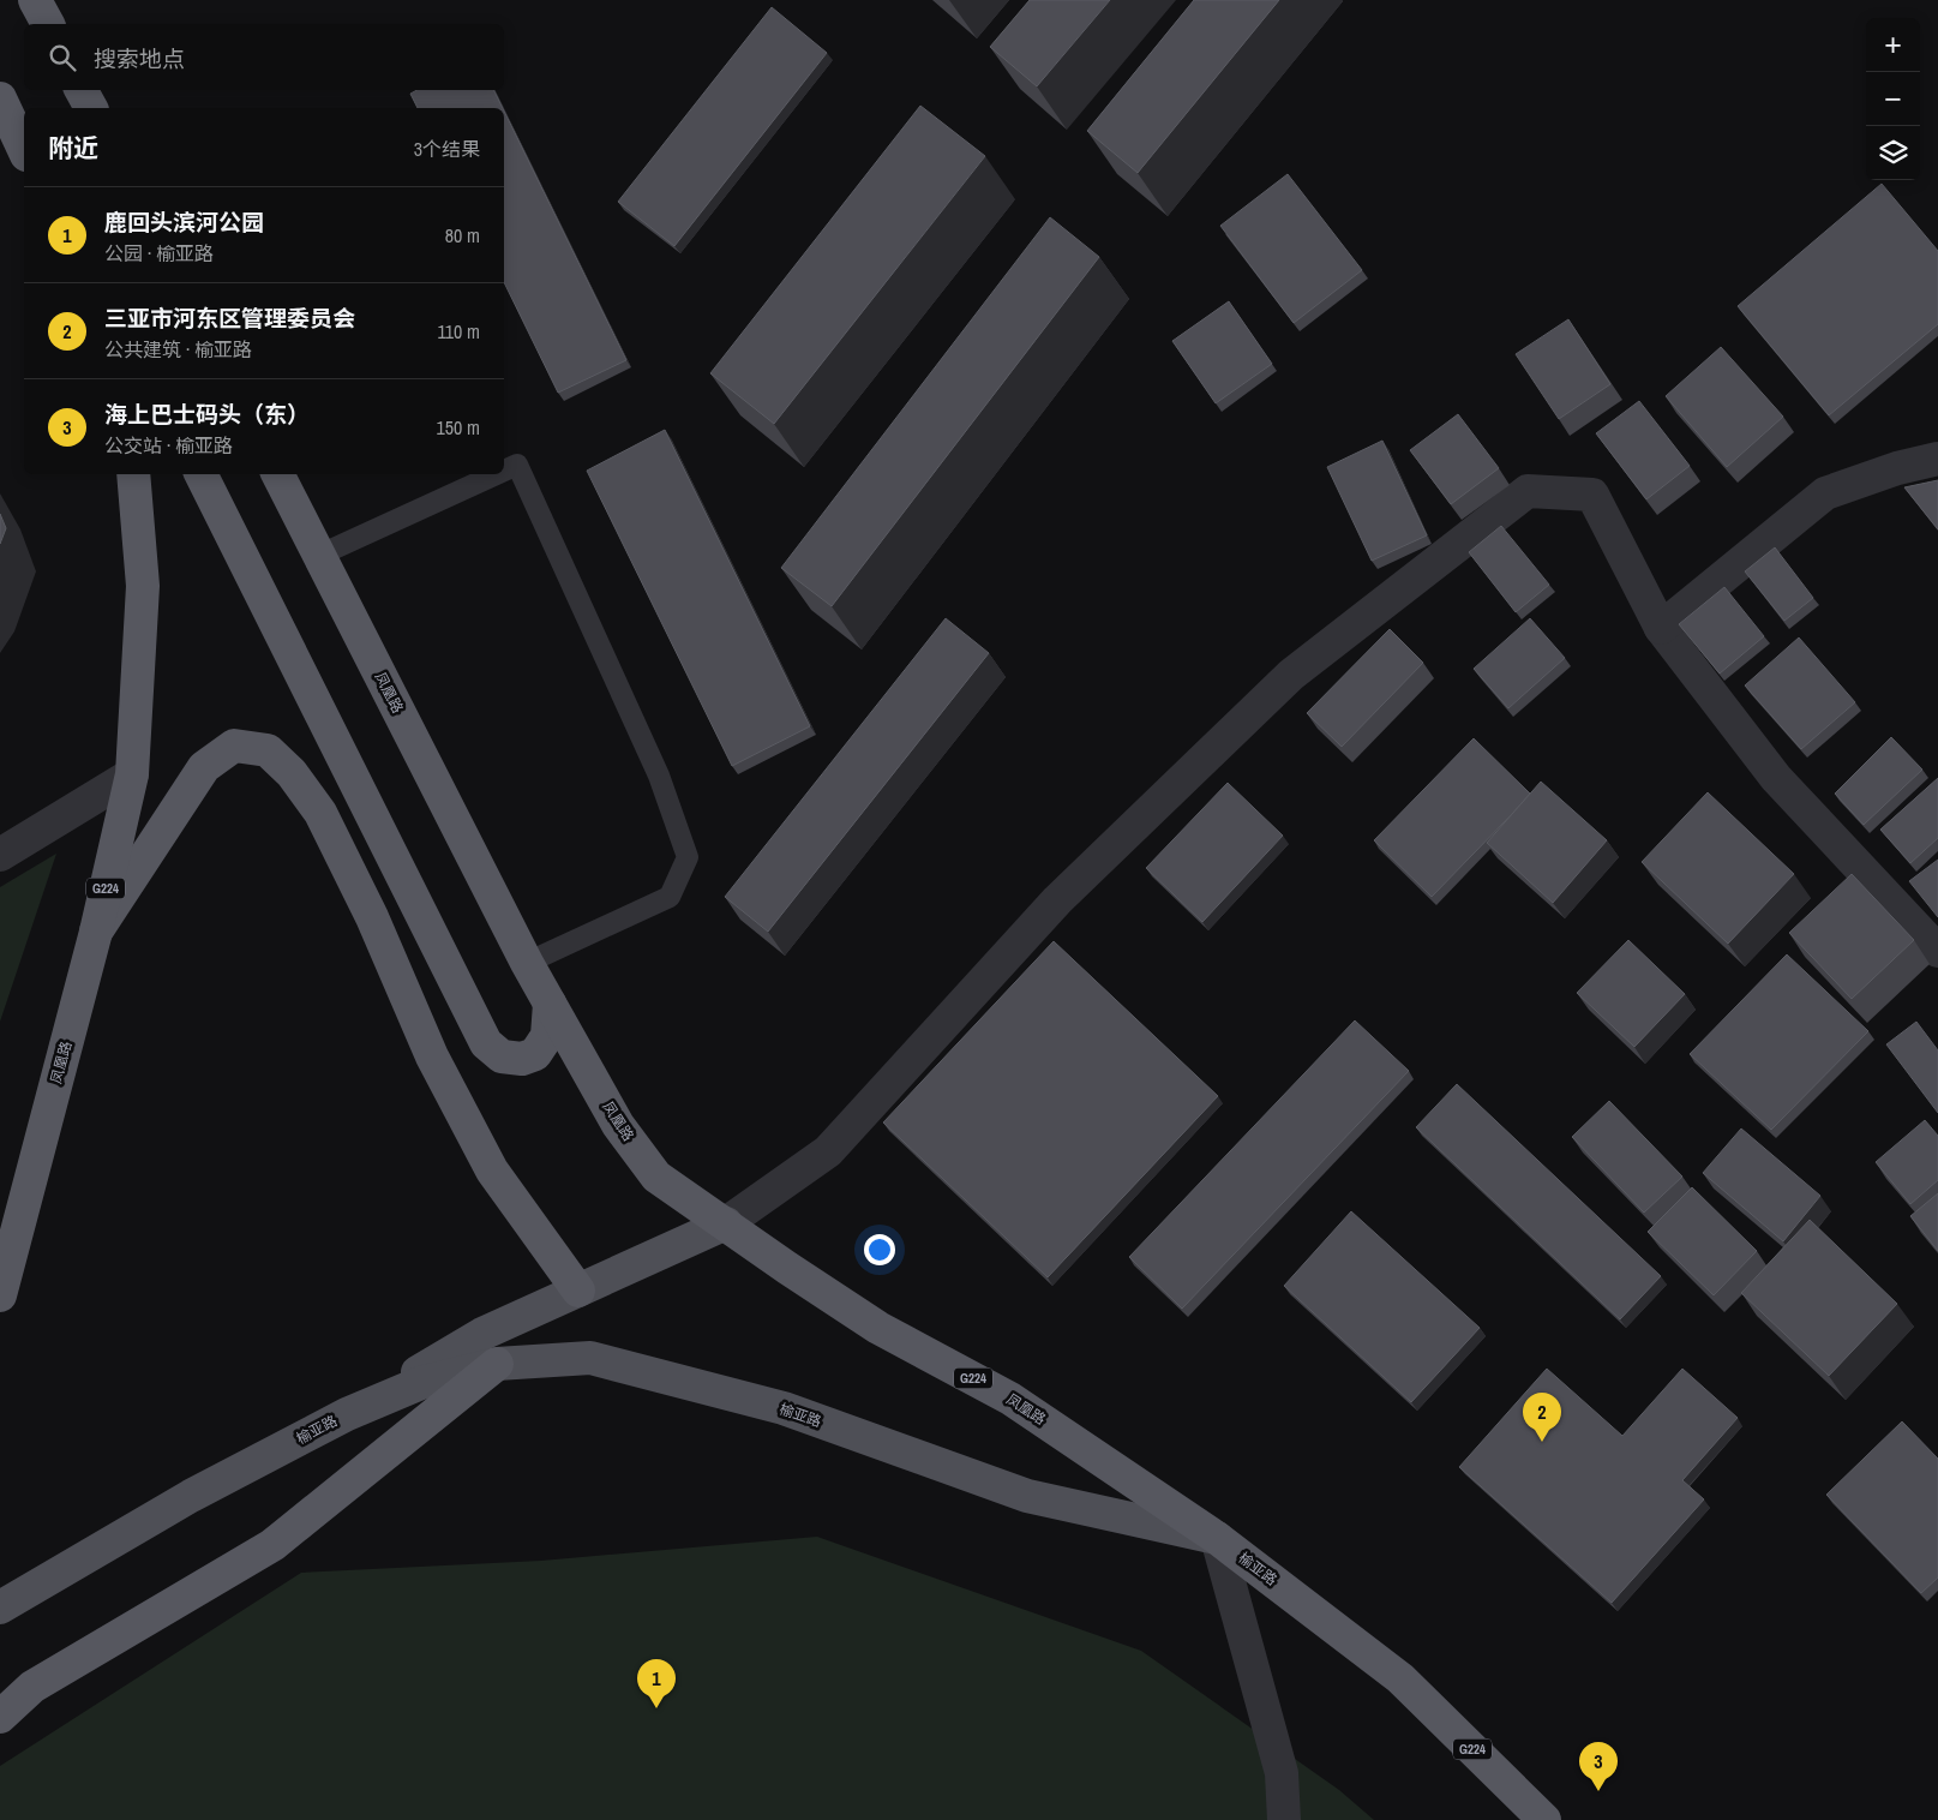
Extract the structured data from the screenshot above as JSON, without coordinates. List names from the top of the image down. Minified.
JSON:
{"streets":{"highway":["凤凰路","G224","榆亚路"]},"crossings":[["凤凰路","榆亚路"]],"page":{"map_buttons":["+","−"],"search":"搜索地点","heading":["附近","3个结果"],"list":[{"mark":"1","name":"鹿回头滨河公园","note":"公园 · 榆亚路","value":"80 m"},{"mark":"2","name":"三亚市河东区管理委员会","note":"公共建筑 · 榆亚路","value":"110 m"},{"mark":"3","name":"海上巴士码头（东）","note":"公交站 · 榆亚路","value":"150 m"}],"pins":["2","1","3"]}}
